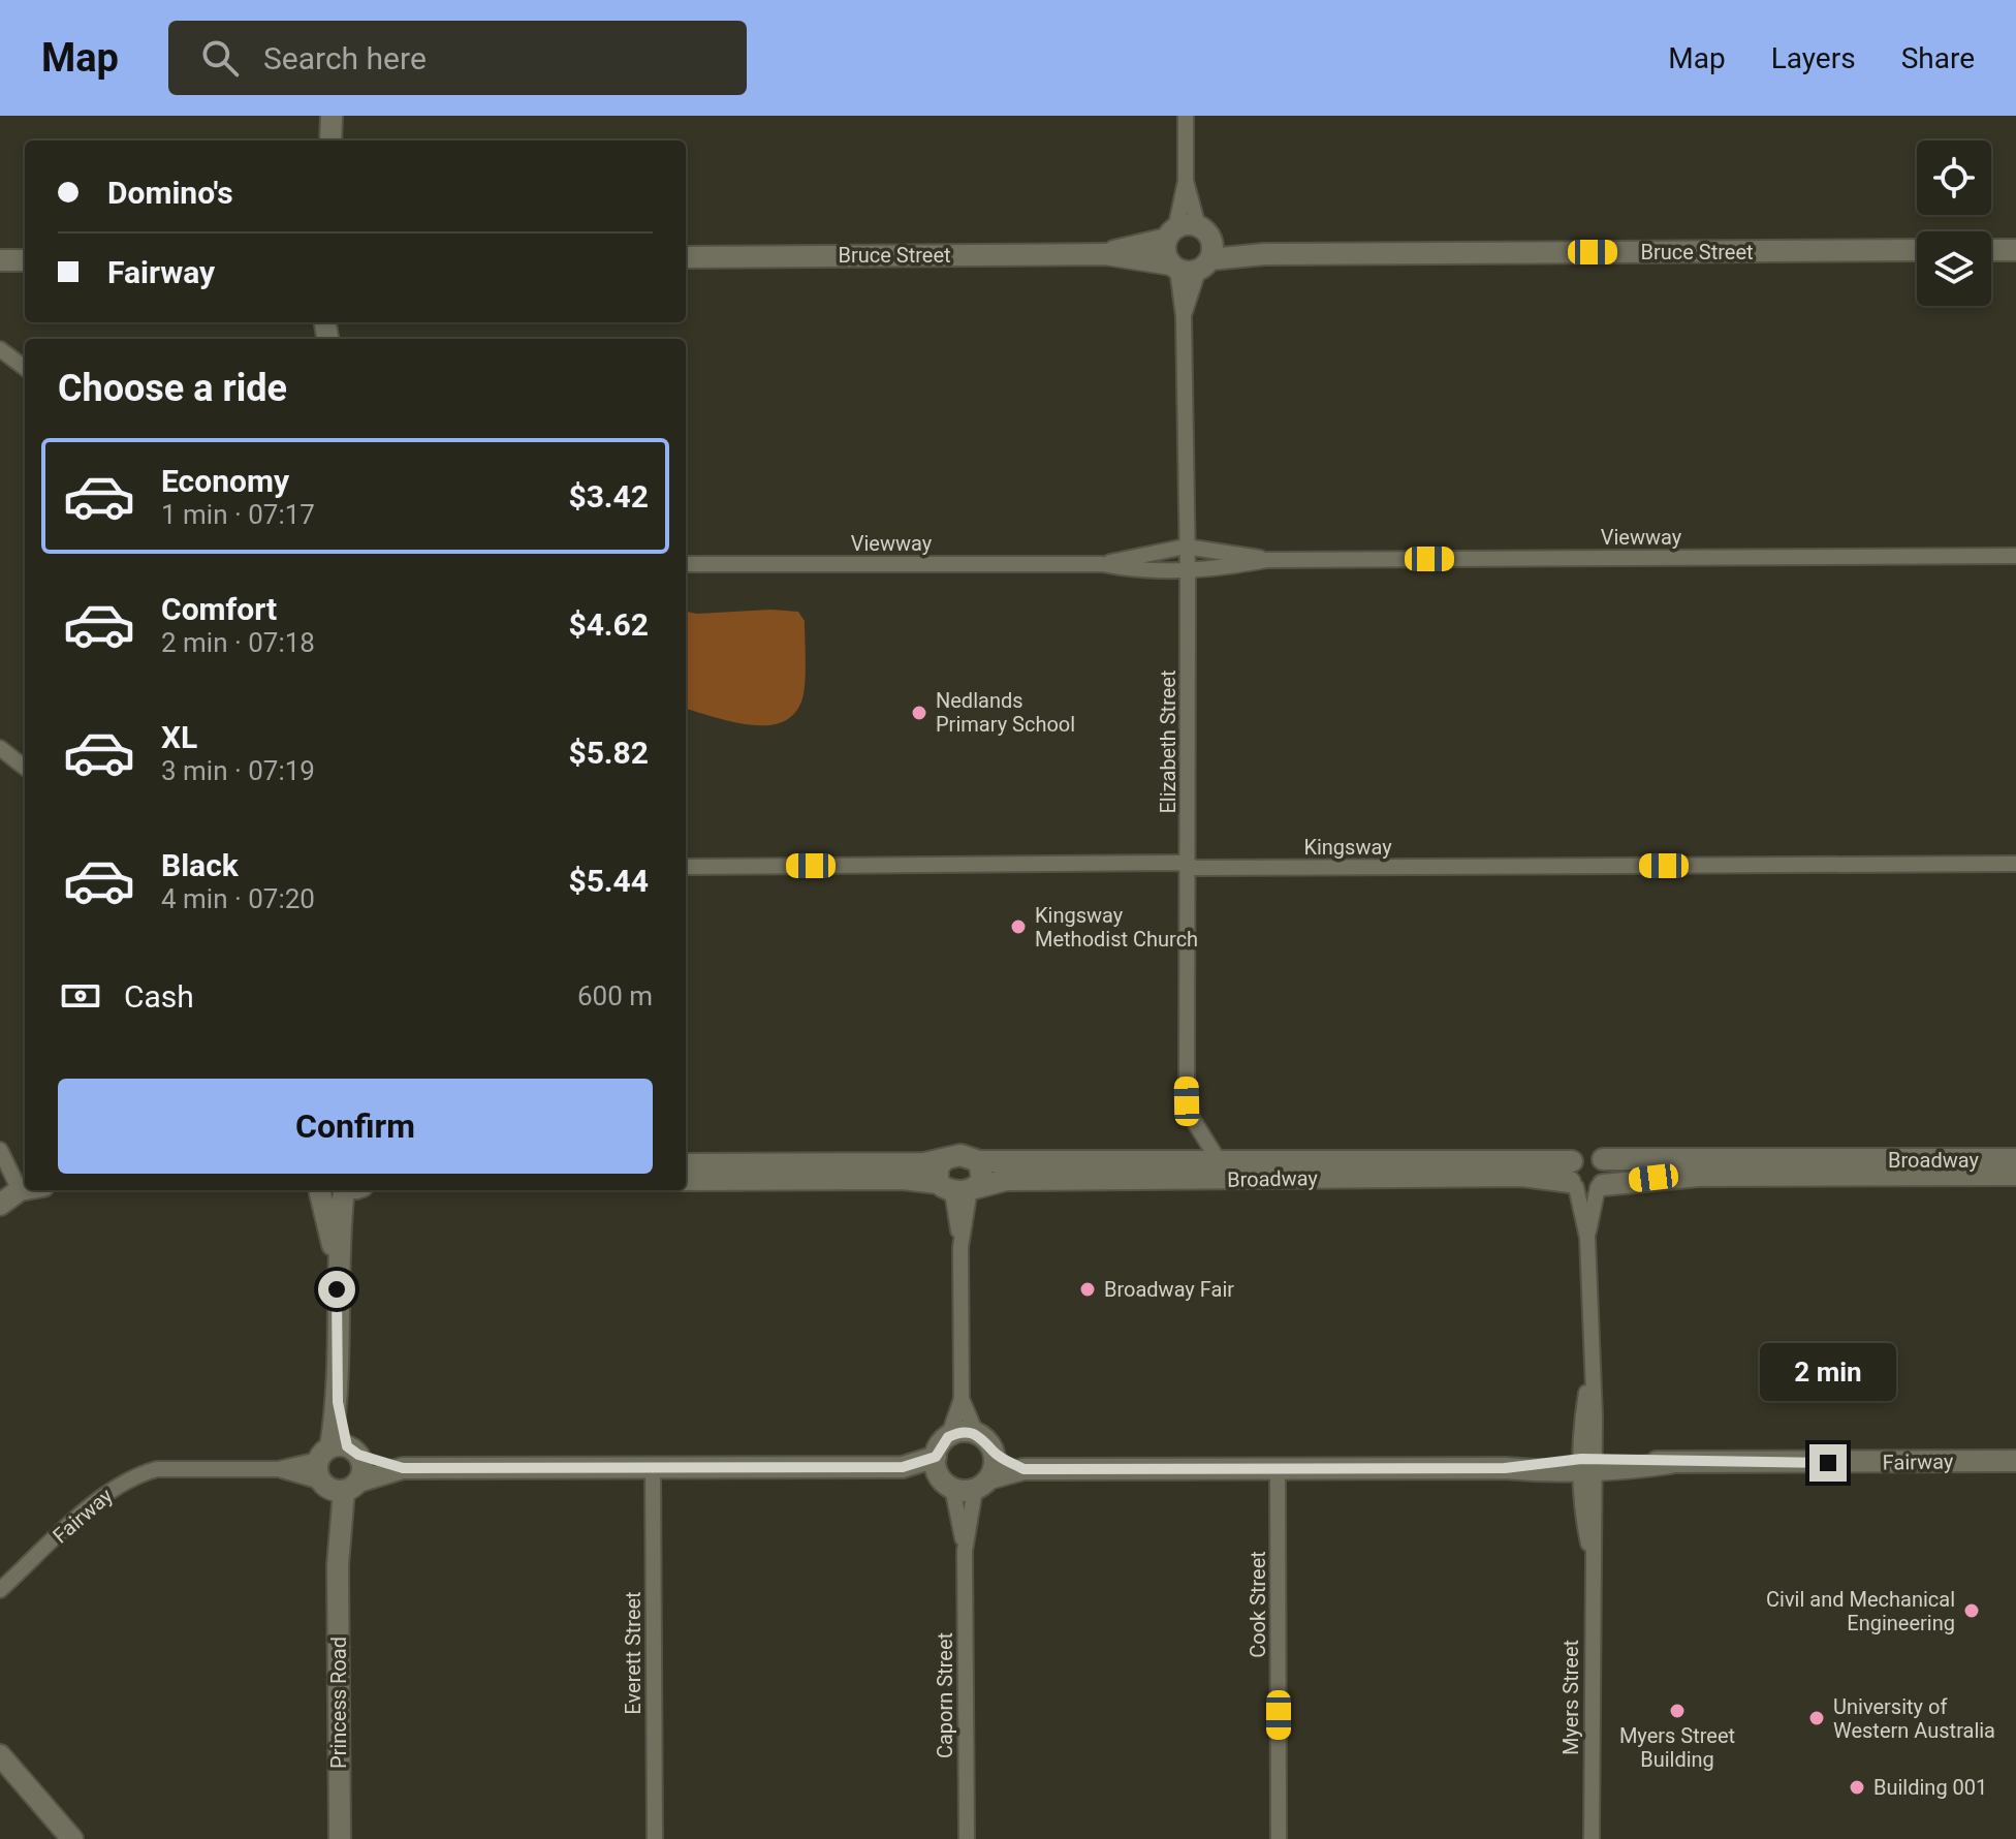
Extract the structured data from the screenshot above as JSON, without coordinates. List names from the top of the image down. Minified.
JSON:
{"streets":{"street":["Bruce Street","Viewway","Elizabeth Street","Kingsway","Broadway","Fairway","Cook Street","Everett Street","Caporn Street","Myers Street","Princess Road"]},"crossings":[["Bruce Street","Elizabeth Street"],["Viewway","Elizabeth Street"],["Elizabeth Street","Kingsway"],["Elizabeth Street","Broadway"],["Broadway","Myers Street"],["Fairway","Cook Street"],["Fairway","Everett Street"],["Fairway","Caporn Street"],["Fairway","Myers Street"],["Fairway","Princess Road"]],"places":["Nedlands Primary School","Kingsway Methodist Church","Broadway Fair","Civil and Mechanical Engineering","Myers Street Building","University of Western Australia","Building 001"],"page":{"header":"Map","search":"Search here","nav":["Map","Layers","Share"],"banner":["Domino's","Fairway"],"heading":"Choose a ride","list":[{"name":"Economy","note":"1 min · 07:17","value":"$3.42"},{"name":"Comfort","note":"2 min · 07:18","value":"$4.62"},{"name":"XL","note":"3 min · 07:19","value":"$5.82"},{"name":"Black","note":"4 min · 07:20","value":"$5.44"}],"pay":["Cash","600 m"],"buttons":"Confirm","bubble":"2 min"}}
